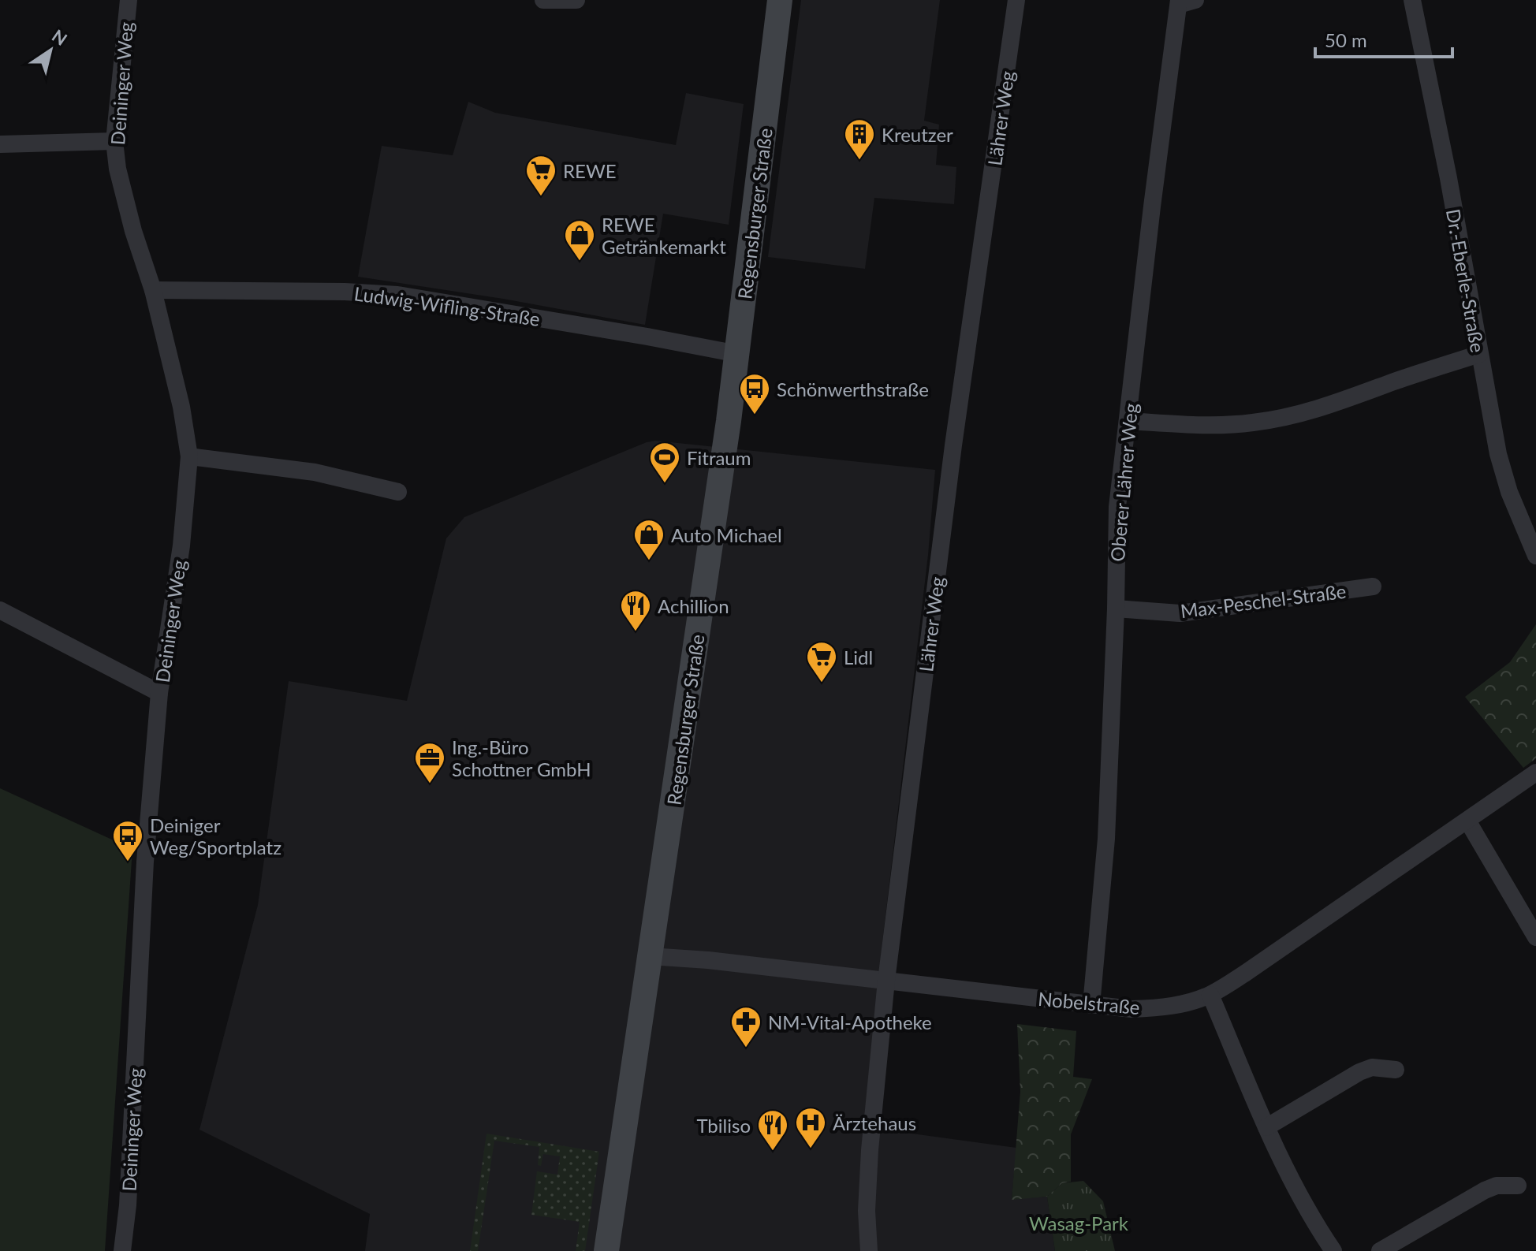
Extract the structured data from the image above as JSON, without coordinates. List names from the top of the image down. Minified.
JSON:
{"streets":{"main road":["Regensburger Straße"],"street":["Deininger Weg","Lährer Weg","Dr.-Eberle-Straße","Ludwig-Wifling-Straße","Oberer Lährer Weg","Max-Peschel-Straße","Nobelstraße"]},"crossings":[["Deininger Weg","Ludwig-Wifling-Straße"],["Lährer Weg","Nobelstraße"],["Regensburger Straße","Ludwig-Wifling-Straße"],["Regensburger Straße","Nobelstraße"],["Oberer Lährer Weg","Max-Peschel-Straße"],["Oberer Lährer Weg","Nobelstraße"]],"parks":["Wasag-Park"],"places":{"building":["Kreutzer"],"supermarket":["REWE","Lidl"],"shop":["REWE Getränkemarkt","Auto Michael"],"bus stop":["Schönwerthstraße","Deiniger Weg/Sportplatz"],"sports":["Fitraum"],"restaurant":["Achillion","Tbiliso"],"office":["Ing.-Büro Schottner GmbH"],"pharmacy":["NM-Vital-Apotheke"],"hospital":["Ärztehaus"]},"scale_bar":"50 m","north":"top right"}
